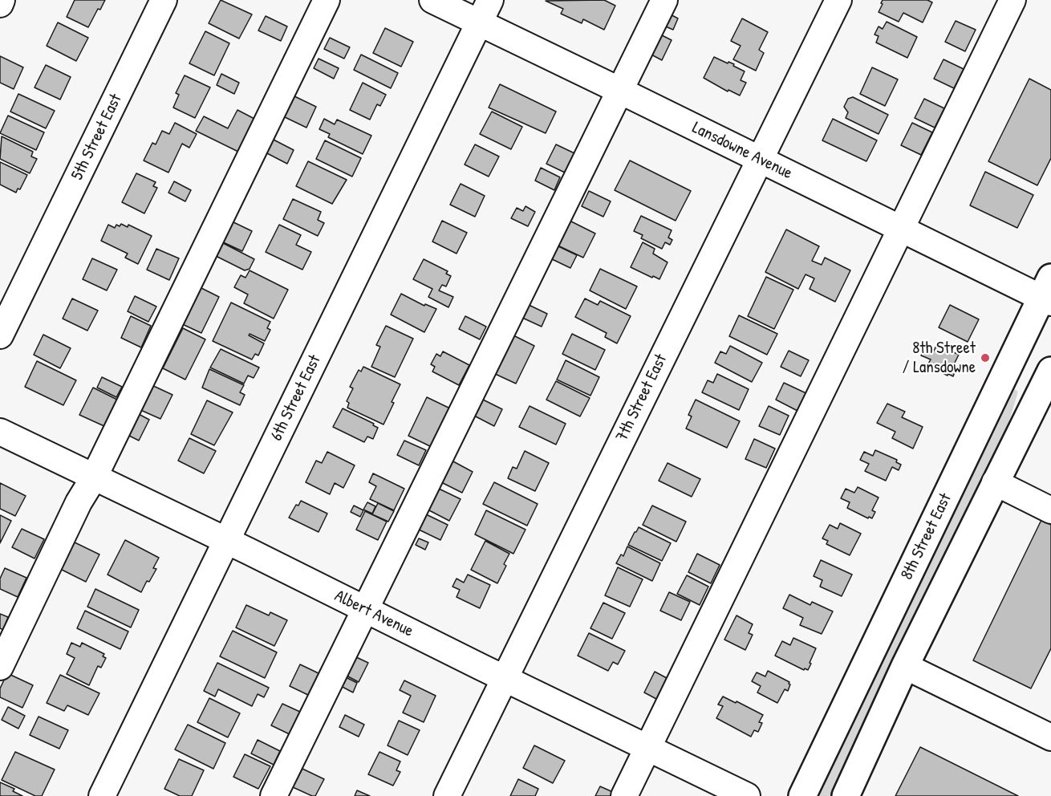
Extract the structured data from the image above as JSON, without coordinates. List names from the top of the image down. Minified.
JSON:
{"streets":{"main road":["8th Street East"],"street":["5th Street East","Lansdowne Avenue","6th Street East","7th Street East","Albert Avenue"]},"crossings":[["Lansdowne Avenue","6th Street East"],["Lansdowne Avenue","7th Street East"],["Lansdowne Avenue","8th Street East"],["6th Street East","Albert Avenue"],["7th Street East","Albert Avenue"]],"places":["8th Street / Lansdowne"]}
